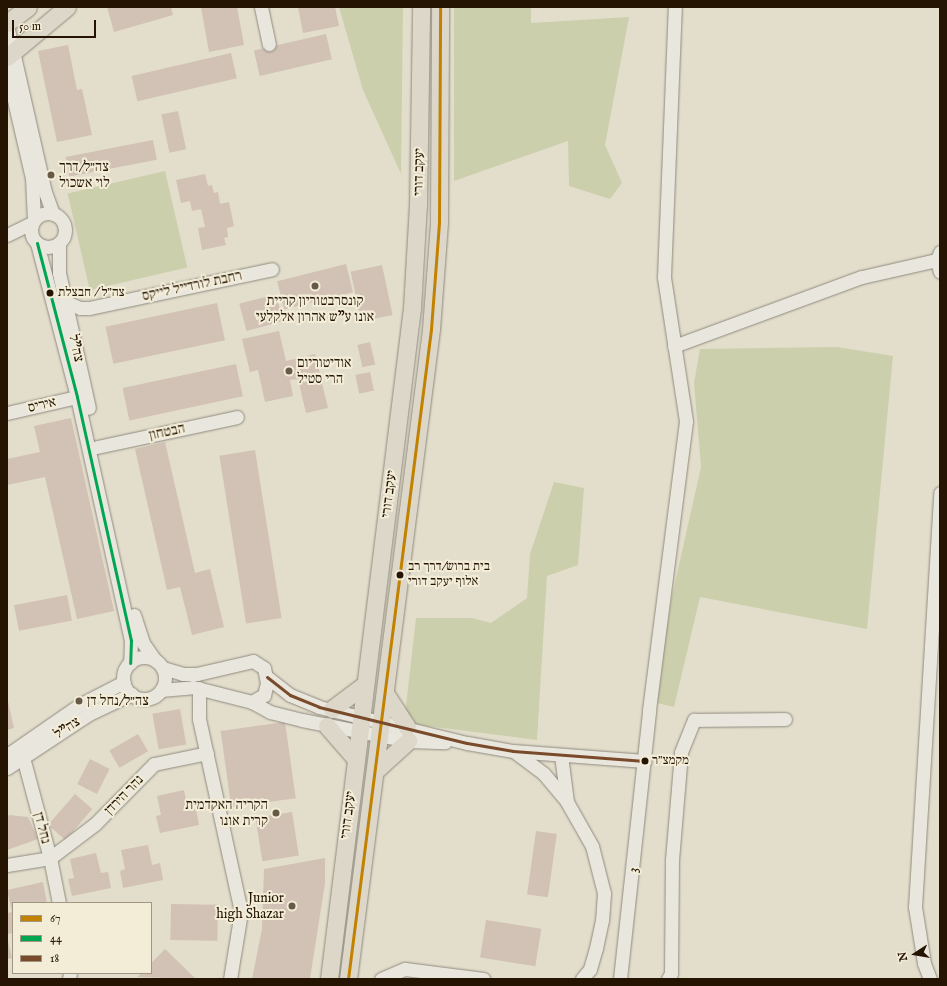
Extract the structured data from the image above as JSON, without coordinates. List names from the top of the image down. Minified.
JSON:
{"streets":{"main road":["יעקב דורי"],"street":["רחבת לורדייל לייקס","צה\"ל","איריס","הבטחון","נהר הירדן","נחל דן","3"]},"crossings":[["רחבת לורדייל לייקס","צה\"ל"],["צה\"ל","איריס"],["צה\"ל","הבטחון"],["צה\"ל","נחל דן"],["נהר הירדן","נחל דן"]],"places":["צה״ל/דרך לוי אשכול","קונסרבטוריון קריית אונו ע\"ש אהרון אלקלעי","צה״ל / חבצלת","אודיטוריום הרי סטיל","בית ברוש/דרך רב אלוף יעקב דורי","צה״ל/נחל דן","מקמצ״ר","הקריה האקדמית קרית אונו","Junior high Shazar"],"lines":["transit line 67","transit line 44","transit line 18"],"legend":["67","44","18"],"scale_bar":"50 m","north":"left"}
